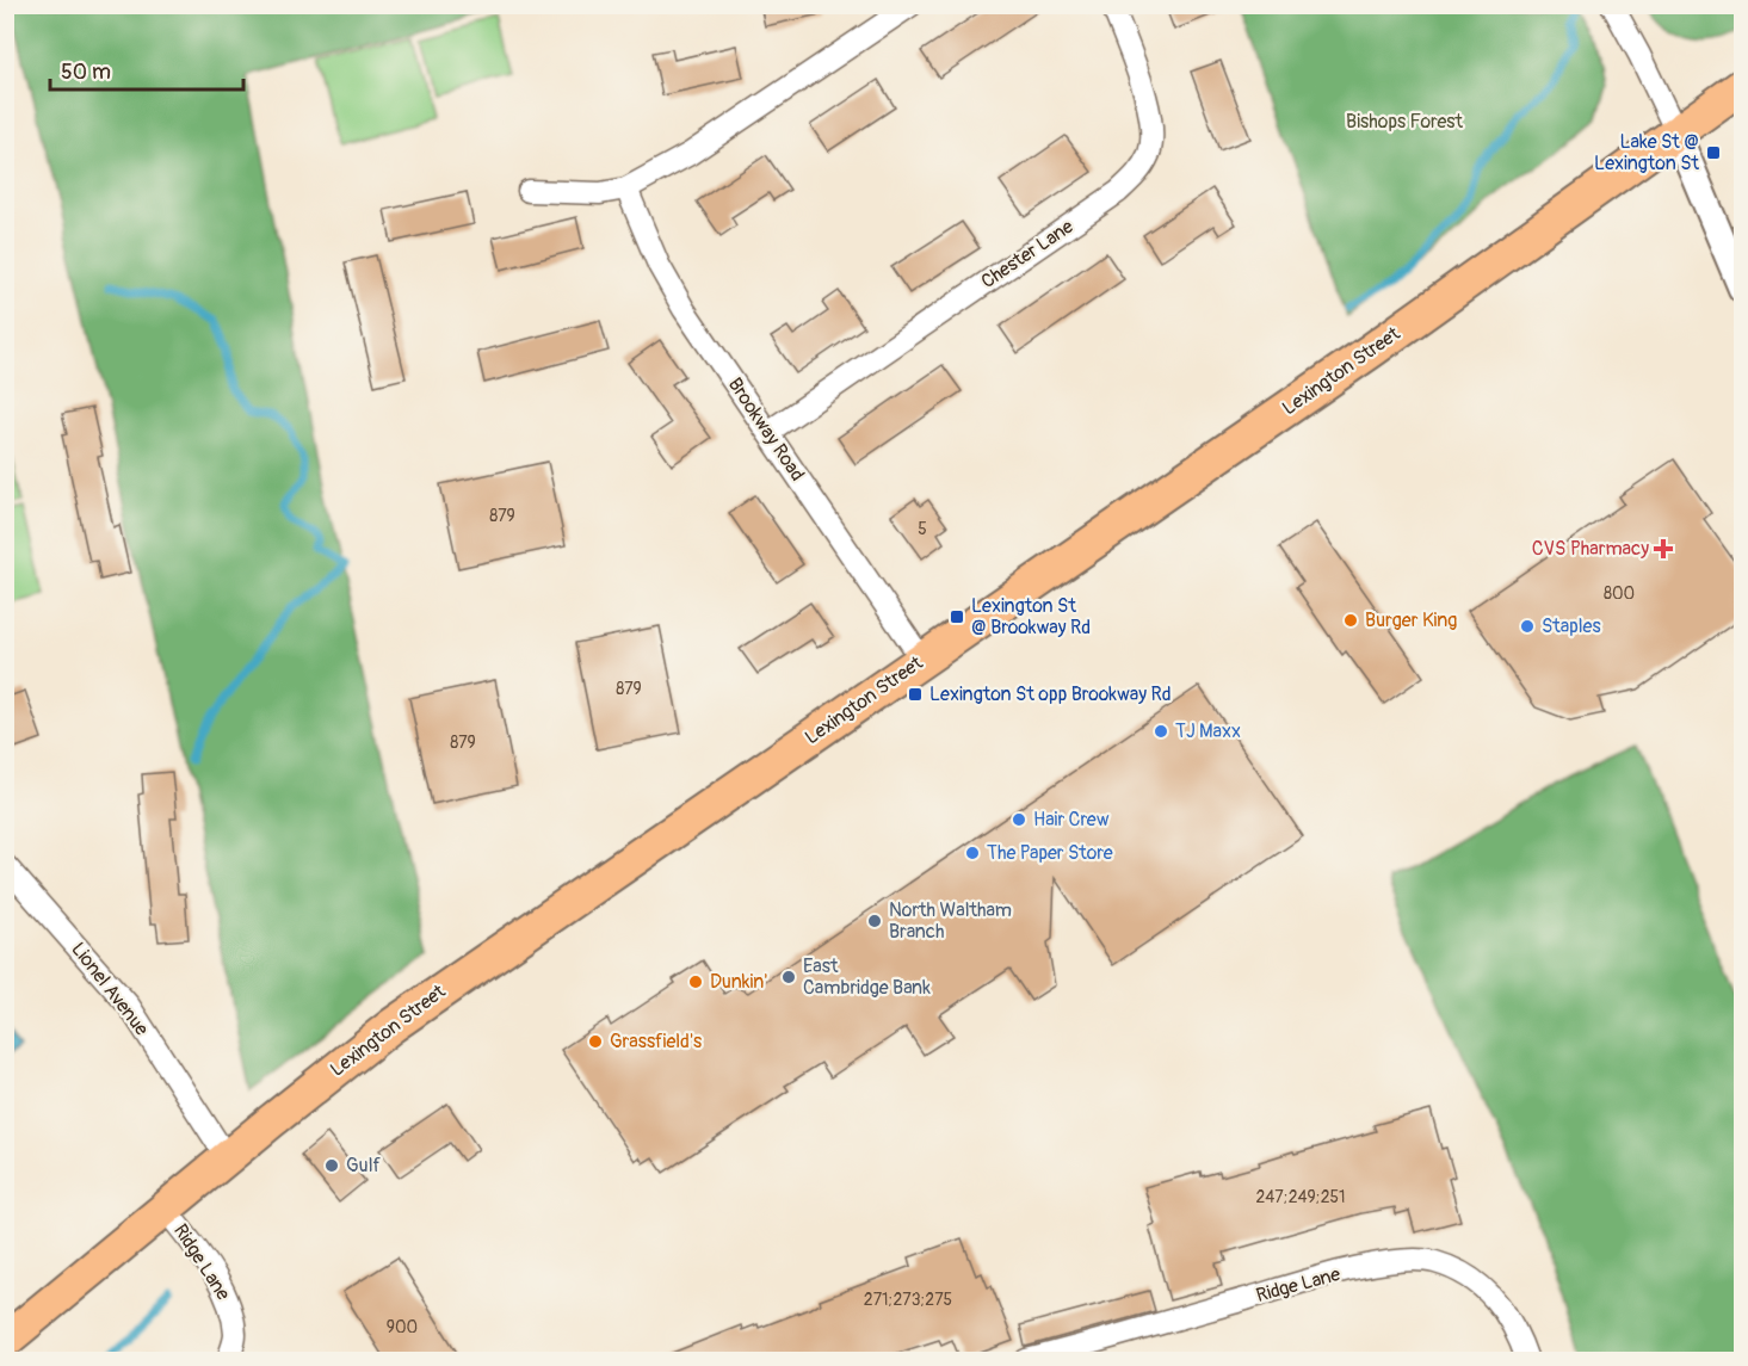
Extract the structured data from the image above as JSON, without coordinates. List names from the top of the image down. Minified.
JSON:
{"streets":{"main road":["Lexington Street"],"street":["Chester Lane","Brookway Road","Lionel Avenue","Ridge Lane"]},"crossings":[["Chester Lane","Brookway Road"],["Lexington Street","Brookway Road"],["Lexington Street","Lionel Avenue"],["Lexington Street","Ridge Lane"]],"parks":["Bishops Forest"],"places":{"transit":["Lake St @ Lexington St","Lexington St @ Brookway Rd","Lexington St opp Brookway Rd"],"health":["CVS Pharmacy"],"other":["Burger King","Staples","TJ Maxx","Hair Crew","The Paper Store","North Waltham Branch","East Cambridge Bank","Dunkin'","Grassfield's","Gulf"]},"house_numbers":["879","5","800","879","879","247;249;251","271;273;275","900"],"scale_bar":"50 m"}
